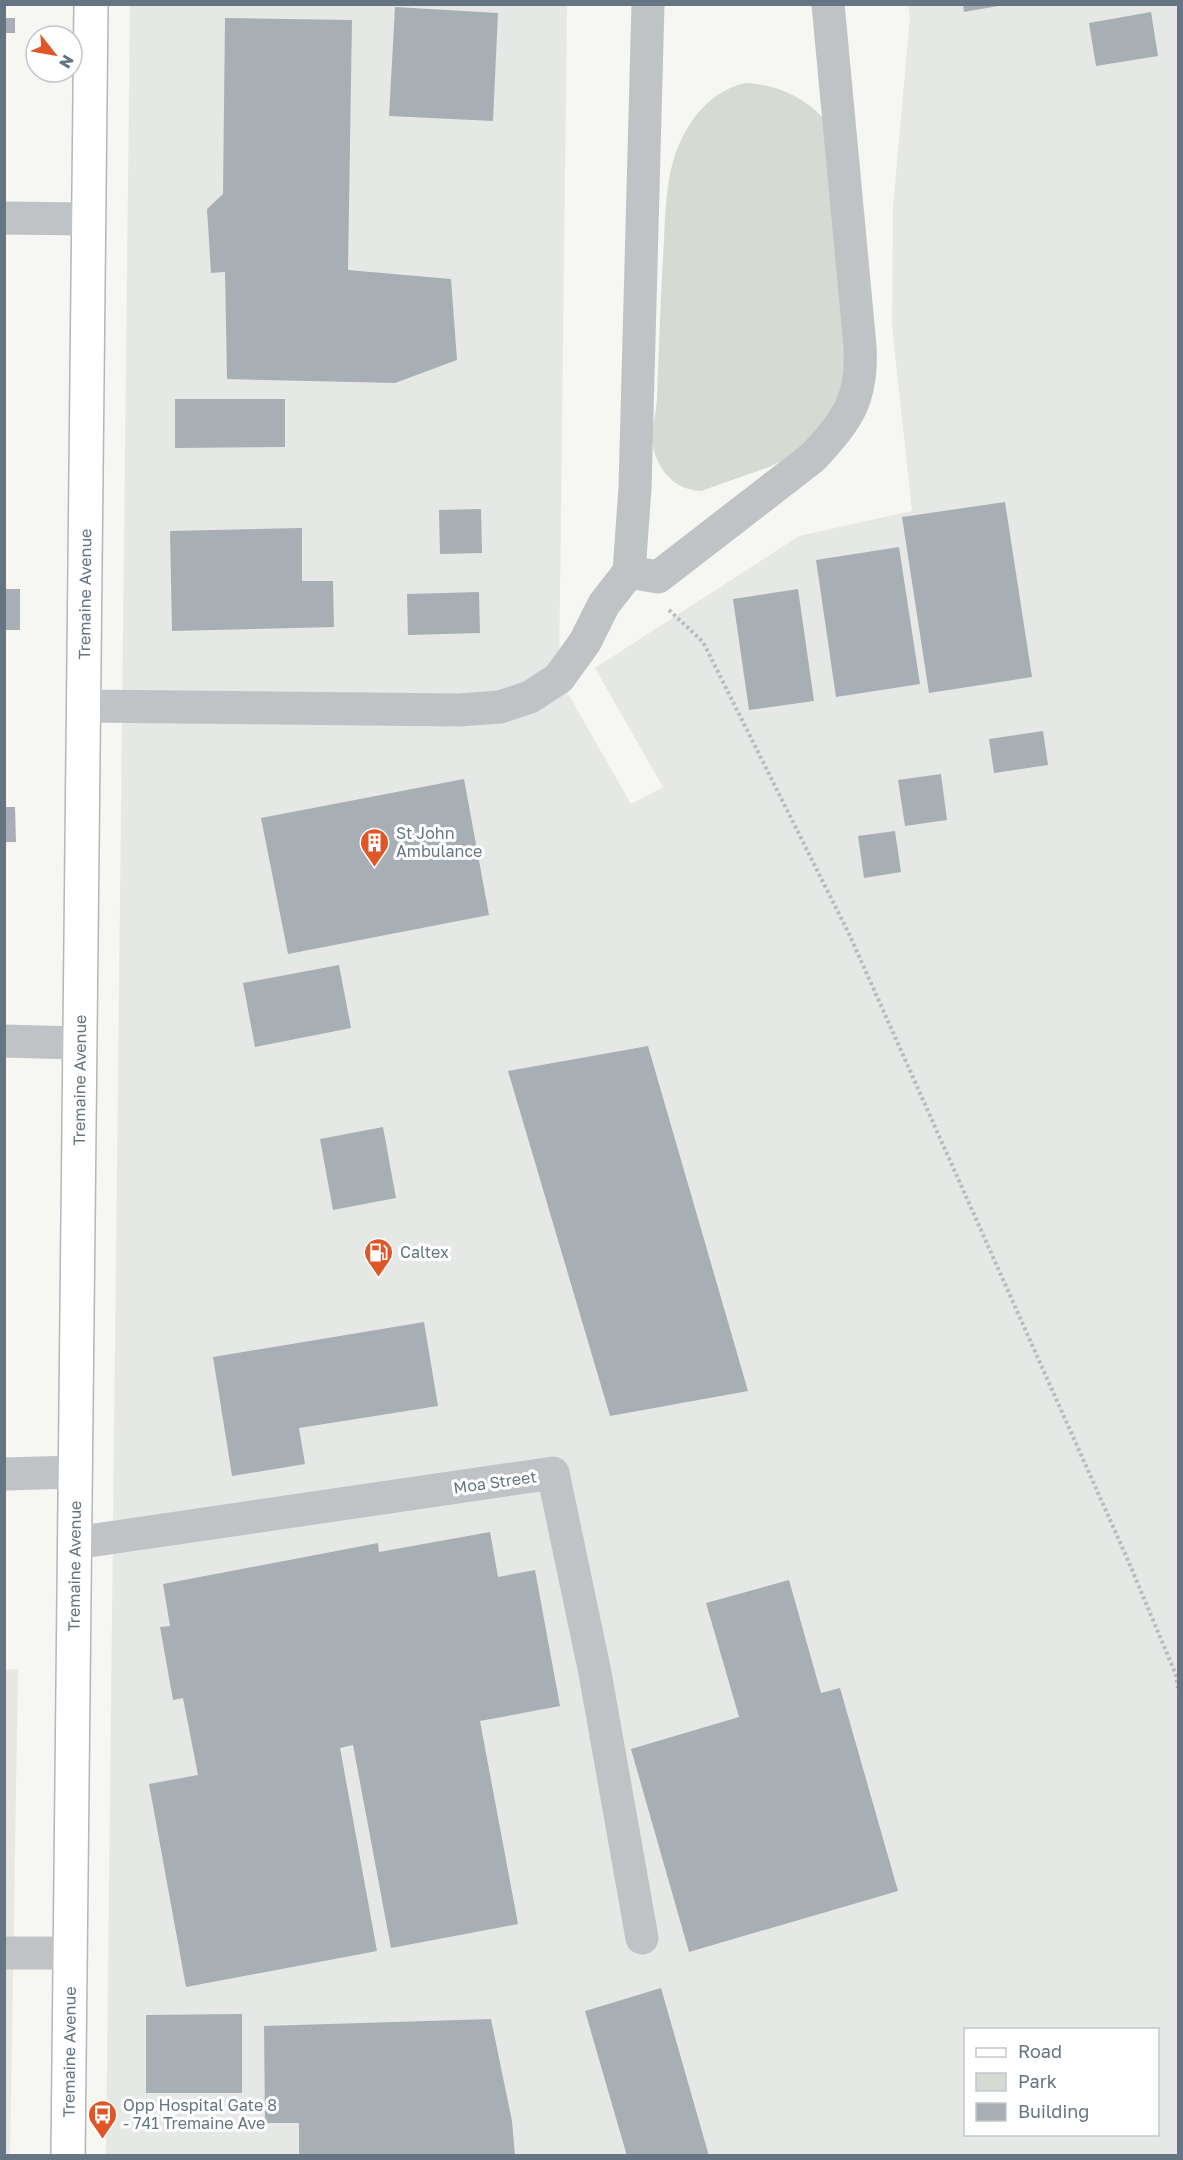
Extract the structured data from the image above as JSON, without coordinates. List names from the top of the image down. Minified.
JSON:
{"streets":{"main road":["Tremaine Avenue"],"street":["Moa Street"]},"crossings":[["Tremaine Avenue","Moa Street"]],"places":{"building":["St John Ambulance"],"fuel station":["Caltex"],"bus stop":["Opp Hospital Gate 8 - 741 Tremaine Ave"]},"legend":["Road","Park","Building"],"north":"bottom right"}
